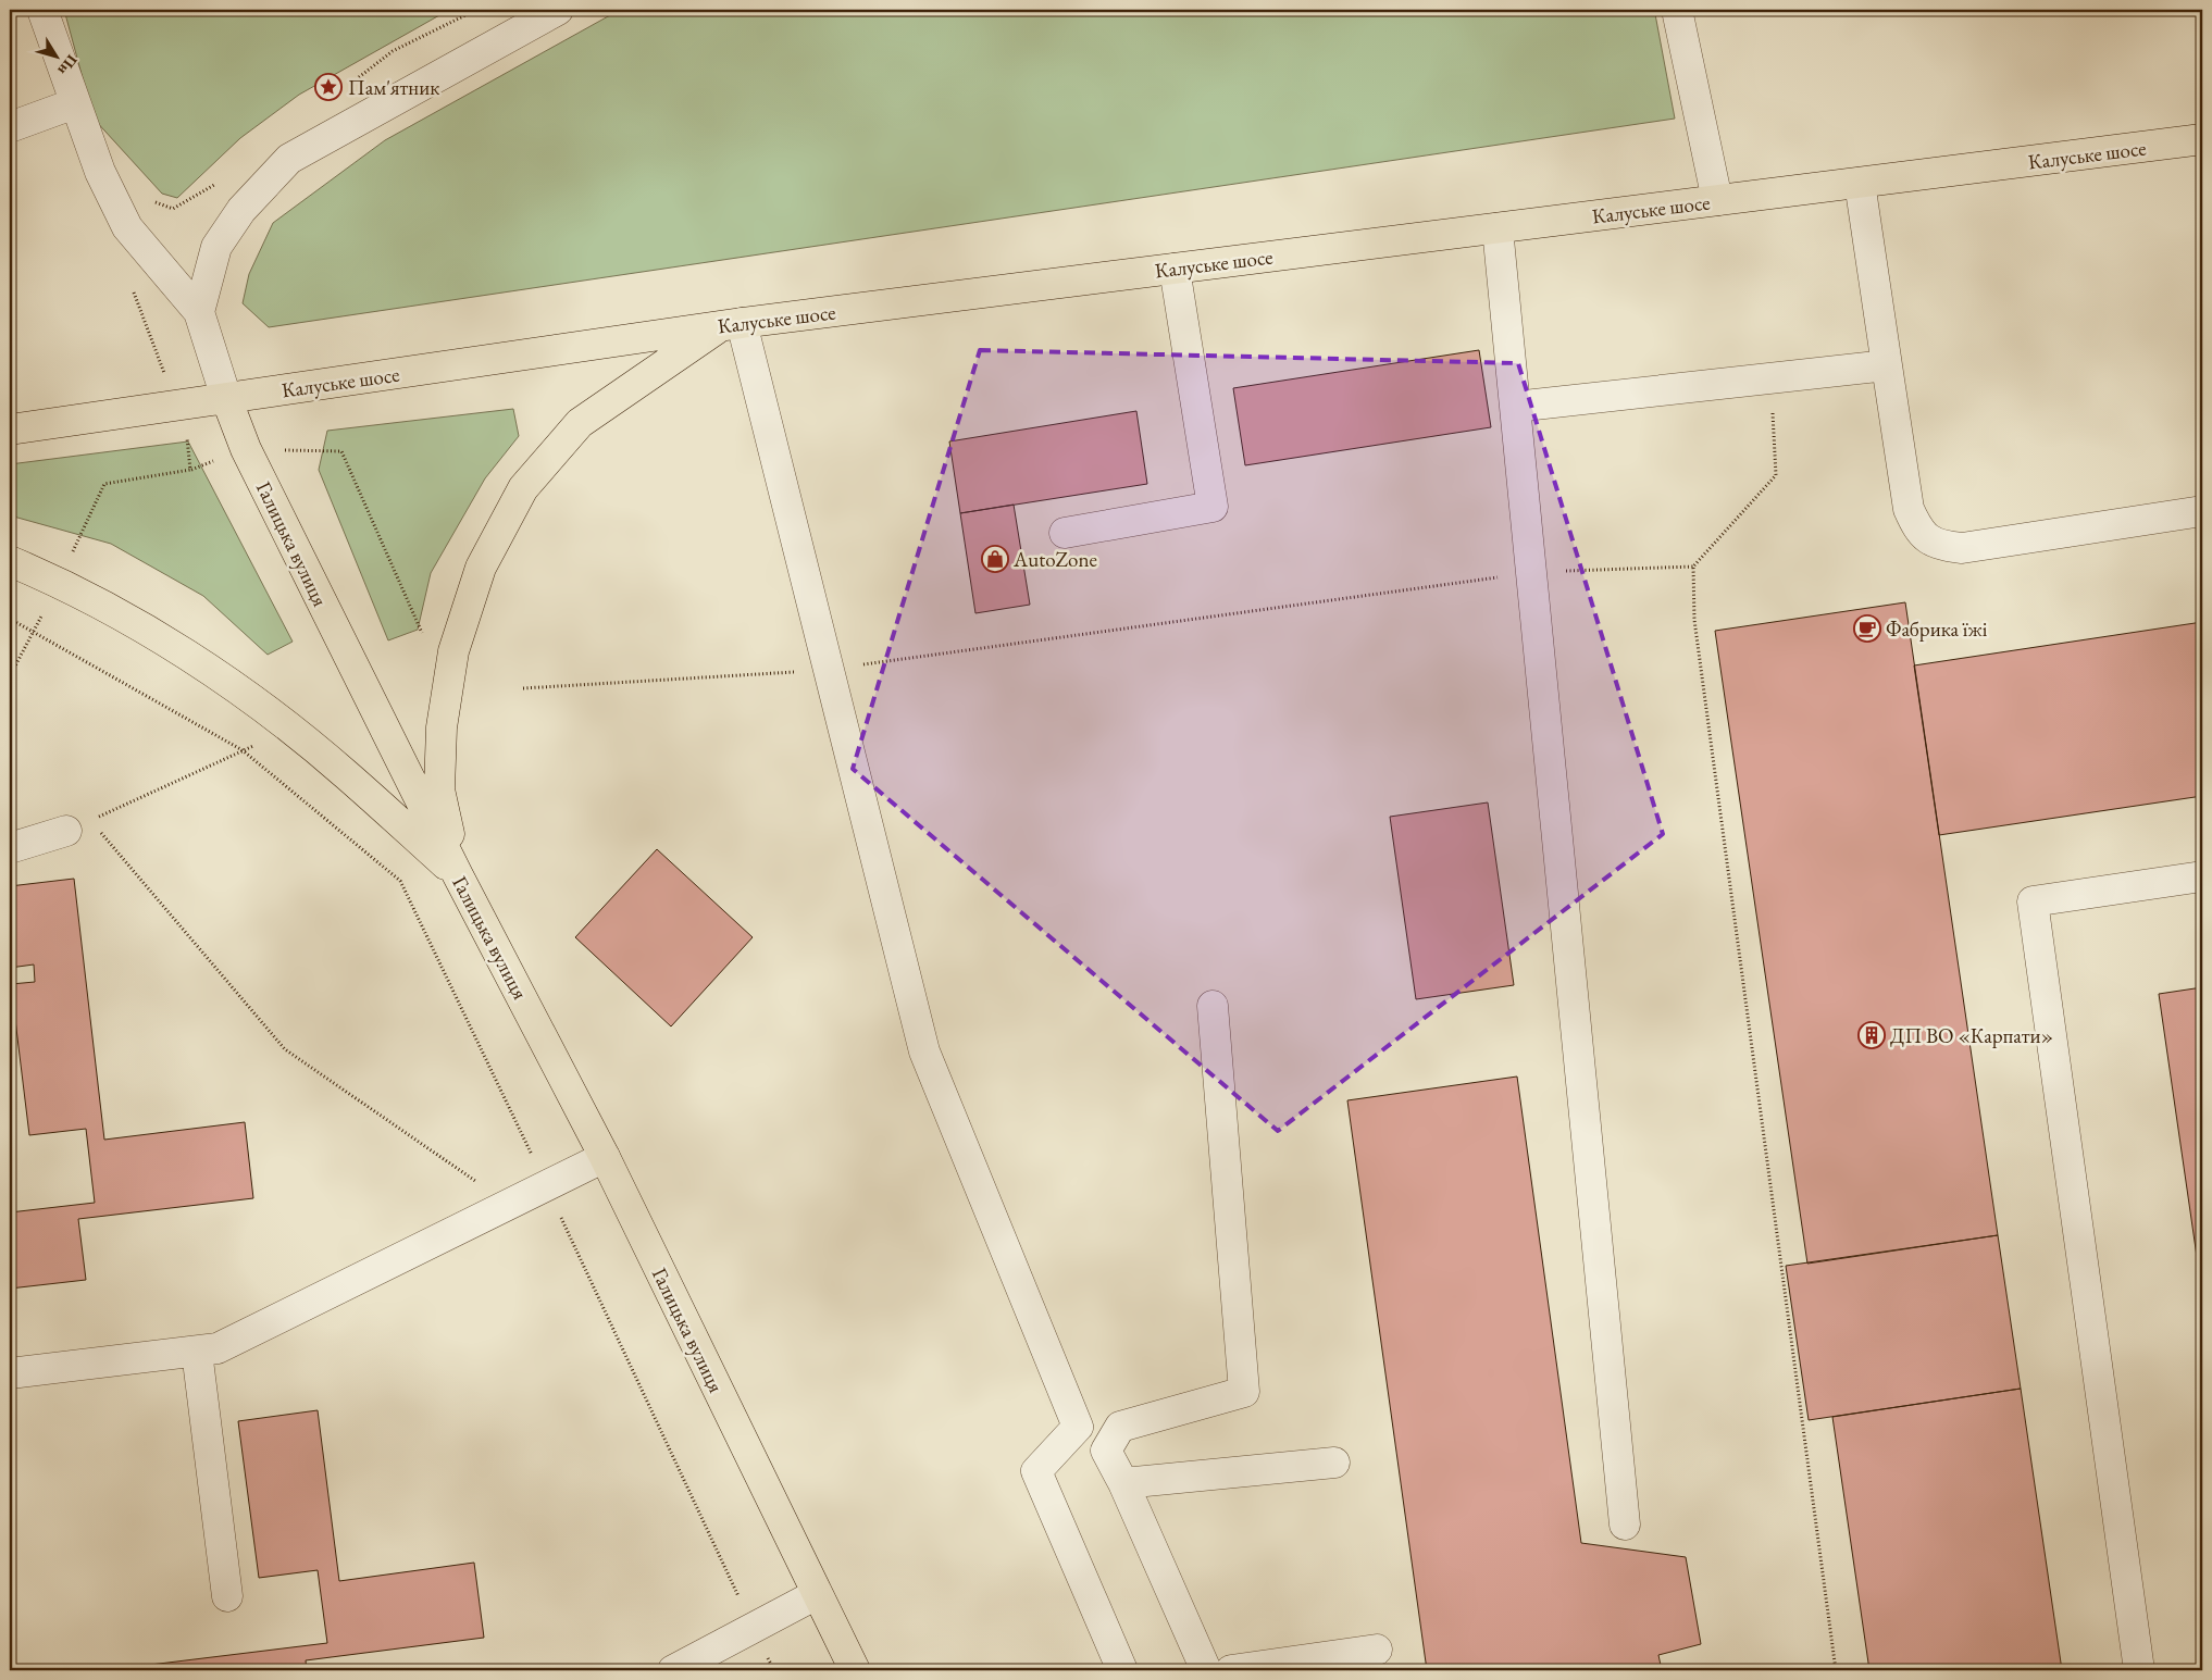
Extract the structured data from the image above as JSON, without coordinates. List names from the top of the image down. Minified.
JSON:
{"streets":{"main road":["Калуське шосе","Галицька вулиця"]},"crossings":[["Калуське шосе","Галицька вулиця"]],"places":{"place":["Пам'ятник"],"shop":["AutoZone"],"cafe":["Фабрика їжі"],"building":["ДП ВО «Карпати»"]},"north":"bottom right"}
